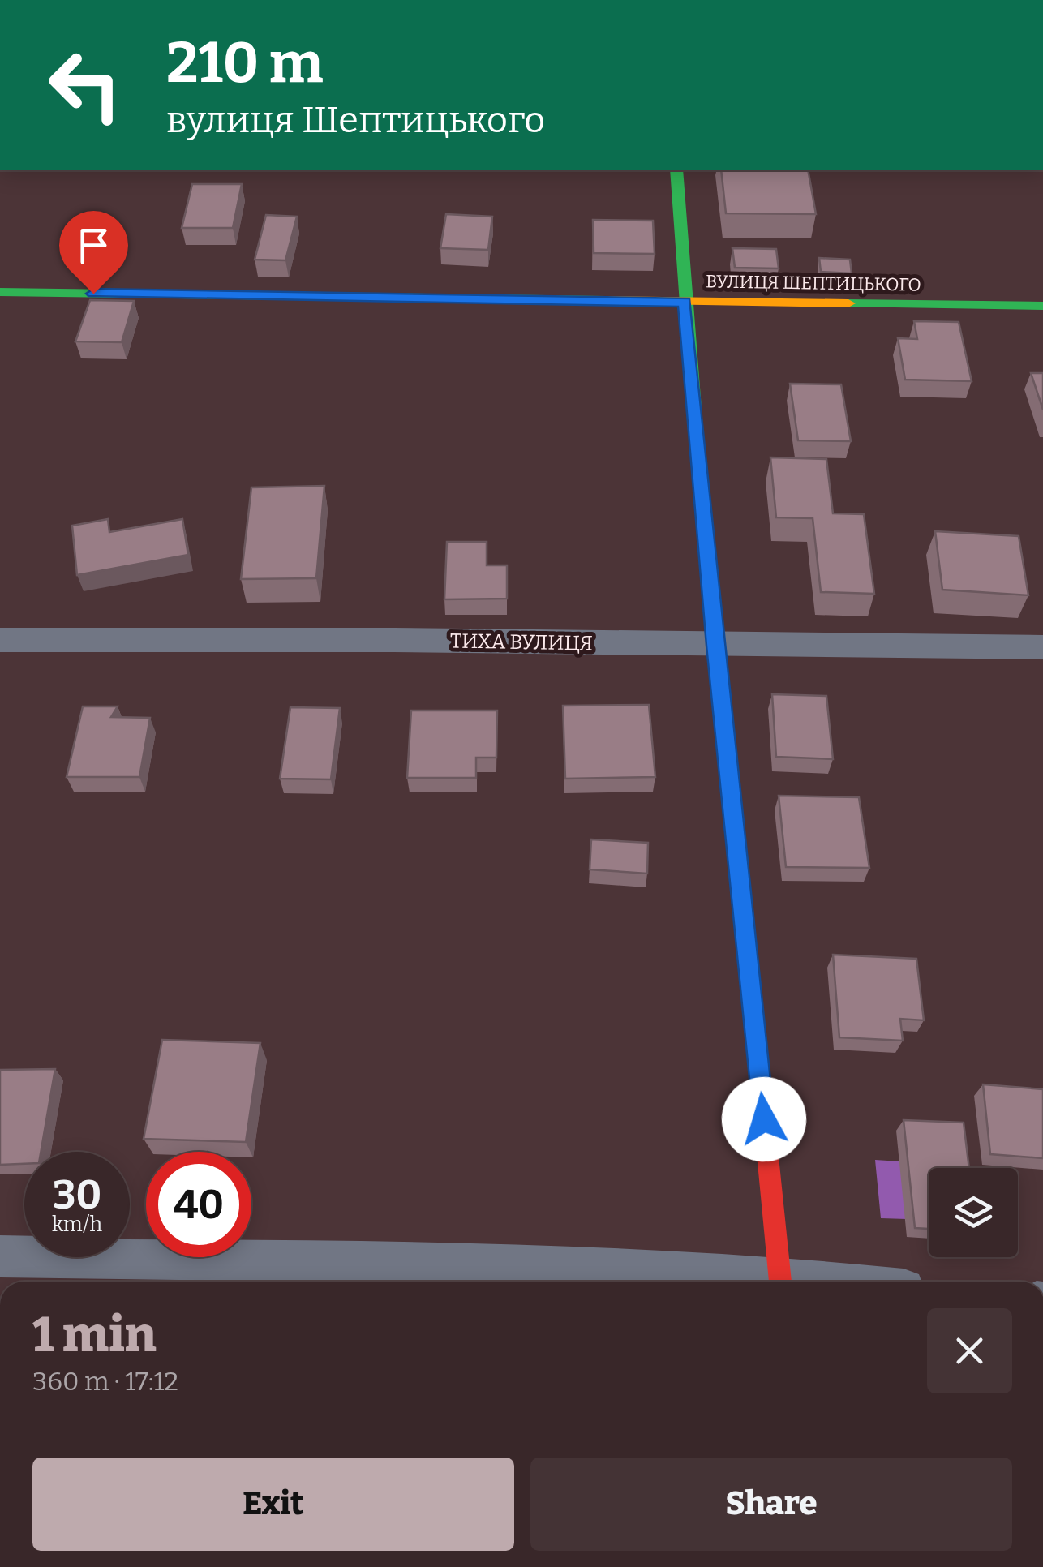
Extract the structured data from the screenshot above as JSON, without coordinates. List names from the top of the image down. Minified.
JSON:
{"streets":{"street":["ВУЛИЦЯ ШЕПТИЦЬКОГО","ТИХА ВУЛИЦЯ"]},"page":{"turn":["210 m","вулиця Шептицького"],"speed":"30 km/h","limit":"40","heading":["1 min","360 m · 17:12"],"buttons":["Exit","Share"]}}
